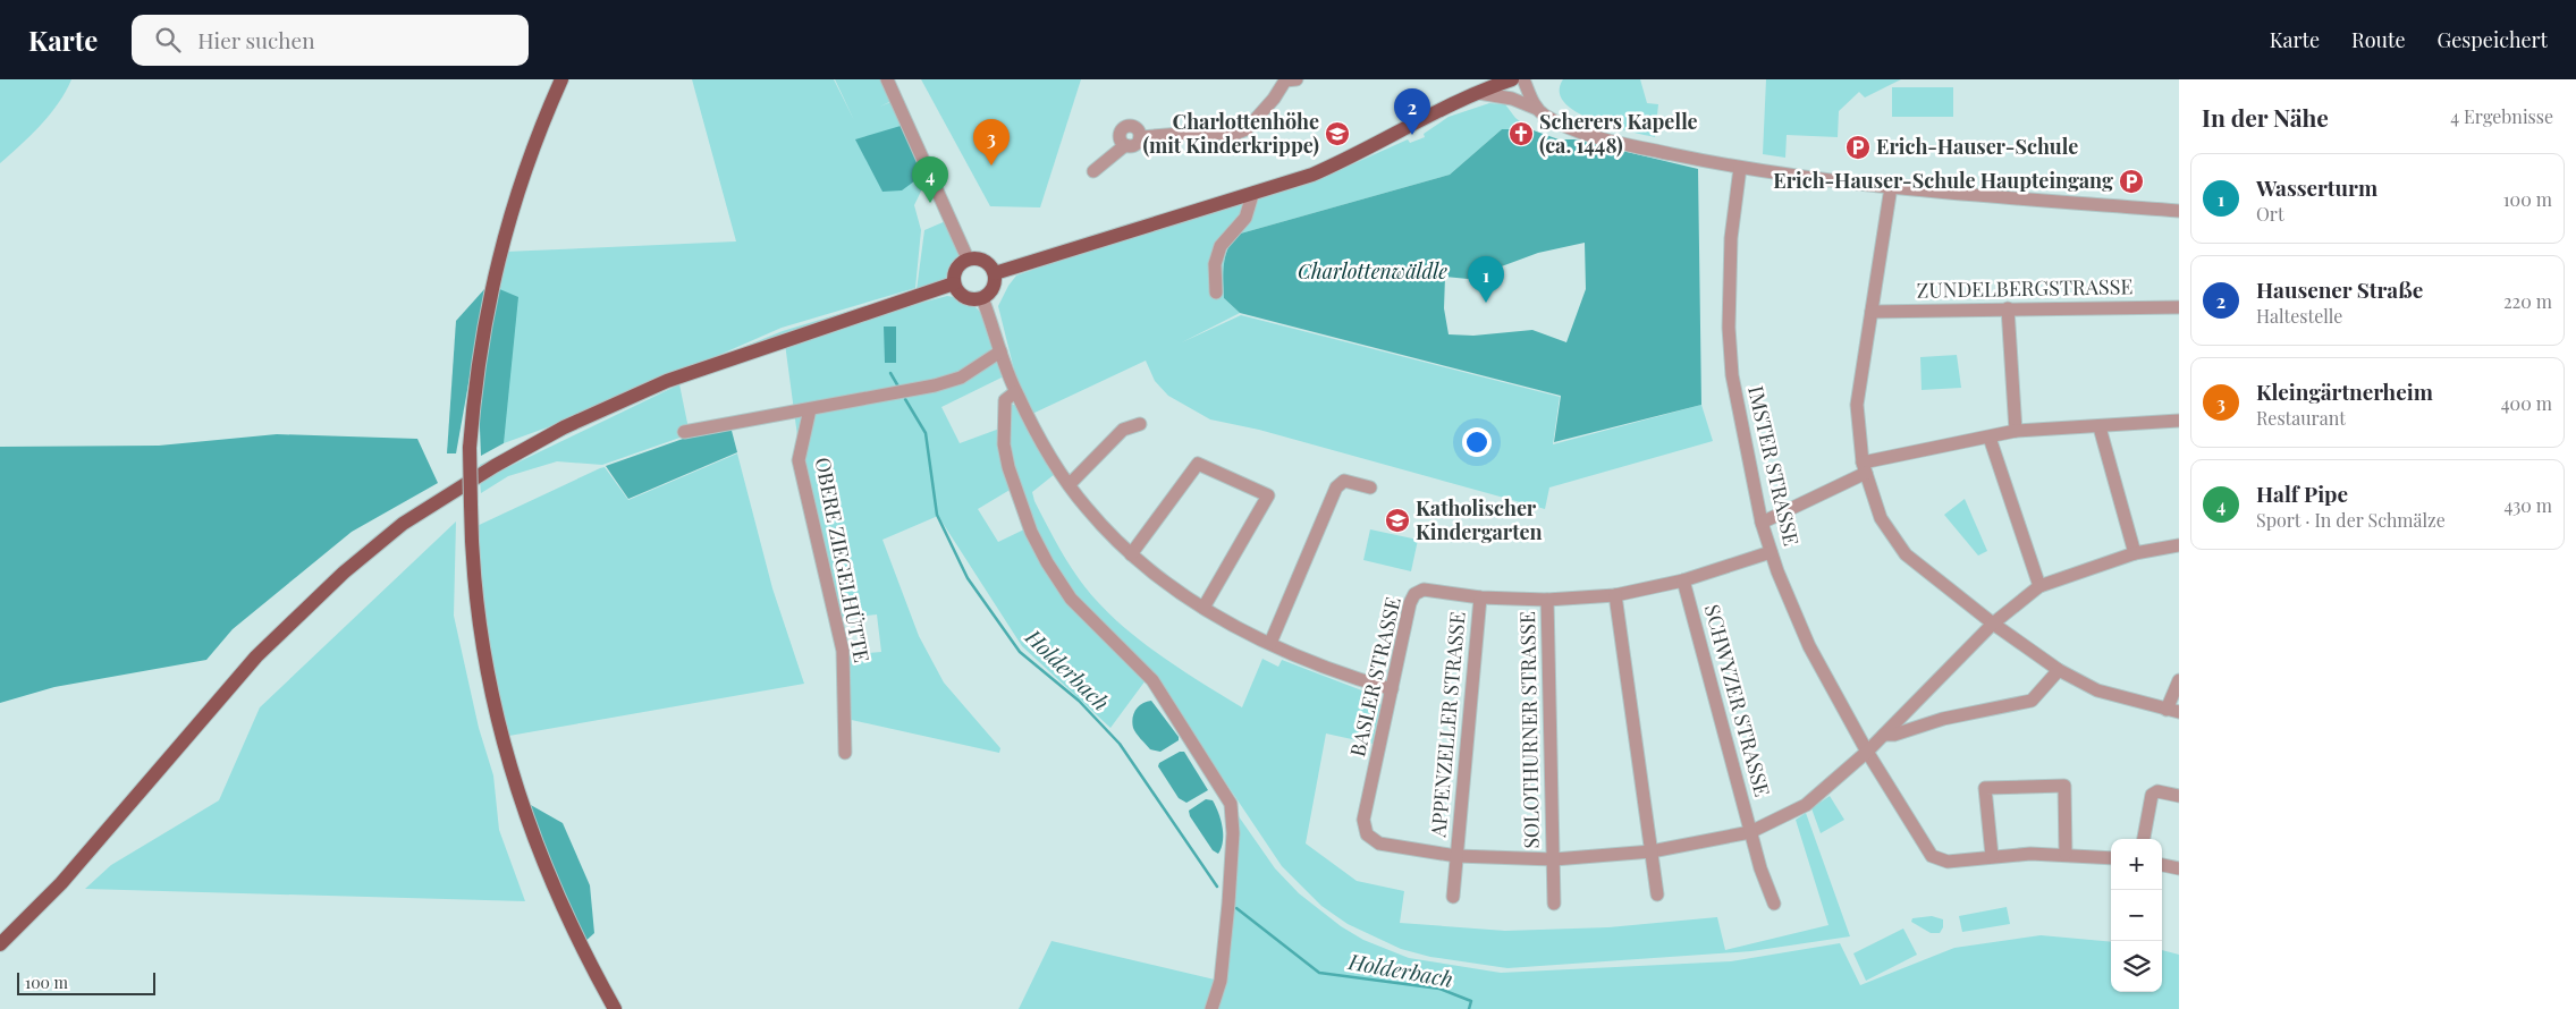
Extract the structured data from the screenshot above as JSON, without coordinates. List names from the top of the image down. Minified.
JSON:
{"streets":{"street":["ZUNDELBERGSTRASSE","IMSTER STRASSE","OBERE ZIEGELHÜTTE","BASLER STRASSE","SCHWYZER STRASSE","APPENZELLER STRASSE","SOLOTHURNER STRASSE"]},"crossings":[["IMSTER STRASSE","BASLER STRASSE"],["BASLER STRASSE","SCHWYZER STRASSE"],["BASLER STRASSE","APPENZELLER STRASSE"],["BASLER STRASSE","SOLOTHURNER STRASSE"]],"water":["Holderbach"],"parks":["Charlottenwäldle"],"places":{"school or university":["Charlottenhöhe (mit Kinderkrippe)","Katholischer Kindergarten"],"church":["Scherers Kapelle (ca. 1448)"],"parking":["Erich-Hauser-Schule","Erich-Hauser-Schule Haupteingang"]},"scale_bar":"100 m","page":{"header":"Karte","search":"Hier suchen","nav":["Karte","Route","Gespeichert"],"heading":["In der Nähe","4 Ergebnisse"],"pins":["2","3","4","1"],"list":[{"mark":"1","name":"Wasserturm","note":"Ort","value":"100 m"},{"mark":"2","name":"Hausener Straße","note":"Haltestelle","value":"220 m"},{"mark":"3","name":"Kleingärtnerheim","note":"Restaurant","value":"400 m"},{"mark":"4","name":"Half Pipe","note":"Sport · In der Schmälze","value":"430 m"}],"map_buttons":["+","−"],"scale":"100 m"}}
